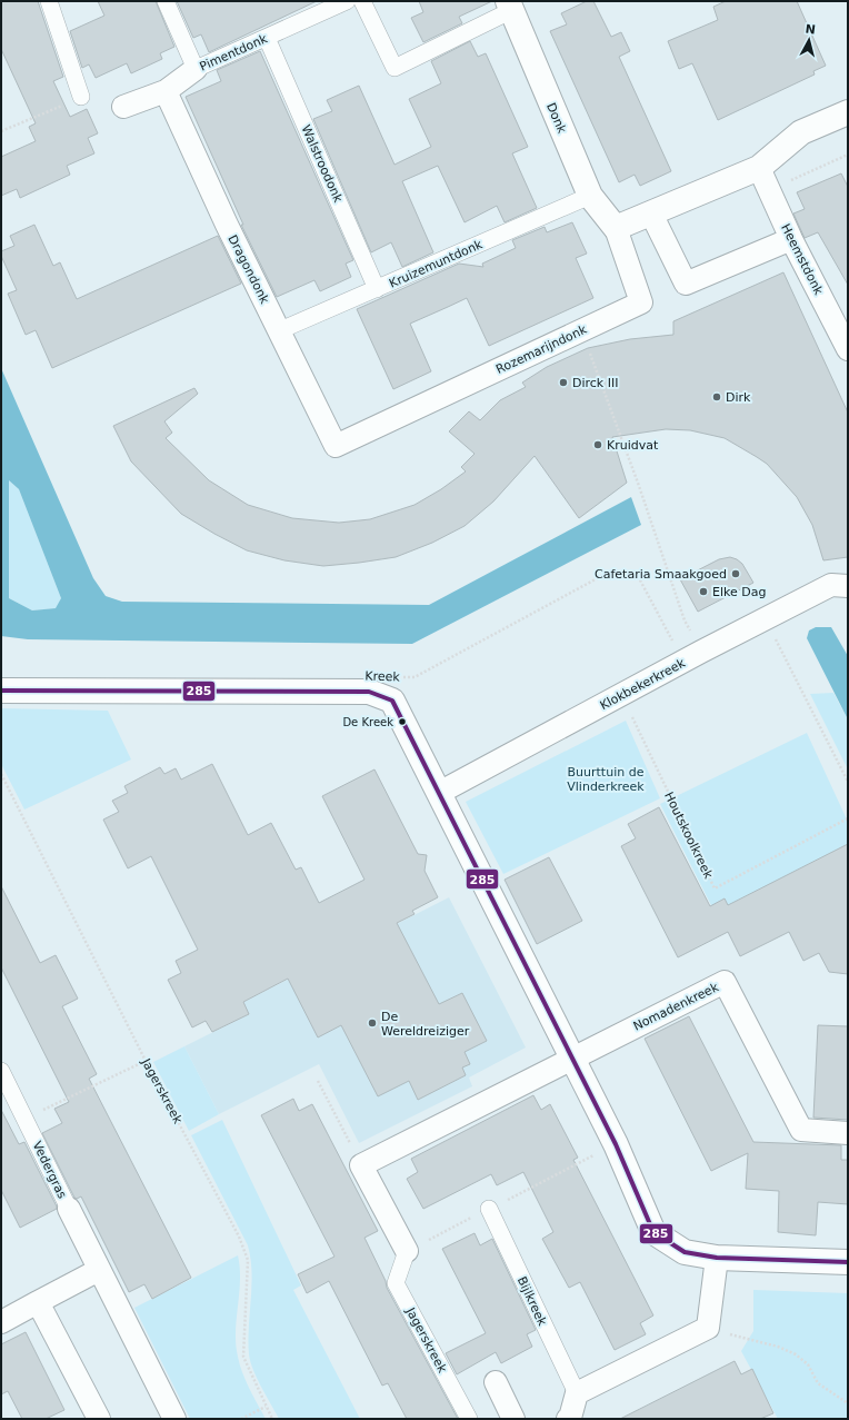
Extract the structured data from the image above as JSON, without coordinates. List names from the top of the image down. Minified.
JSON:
{"streets":{"street":["Pimentdonk","Donk","Walstroodonk","Heemstdonk","Kruizemuntdonk","Dragondonk","Rozemarijndonk","Kreek","Klokbekerkreek","Nomadenkreek","Jagerskreek","Vedergras","Bijlkreek"],"path":["Houtskoolkreek"]},"crossings":[["Pimentdonk","Walstroodonk"],["Pimentdonk","Dragondonk"],["Donk","Kruizemuntdonk"],["Donk","Rozemarijndonk"],["Walstroodonk","Kruizemuntdonk"],["Kruizemuntdonk","Dragondonk"],["Dragondonk","Rozemarijndonk"],["Kreek","Klokbekerkreek"],["Kreek","Nomadenkreek"],["Klokbekerkreek","Houtskoolkreek"]],"parks":["Buurttuin de Vlinderkreek"],"places":["Dirck III","Dirk","Kruidvat","Cafetaria Smaakgoed","Elke Dag","De Kreek","De Wereldreiziger"],"lines":["transit line 285"],"north":"top"}
